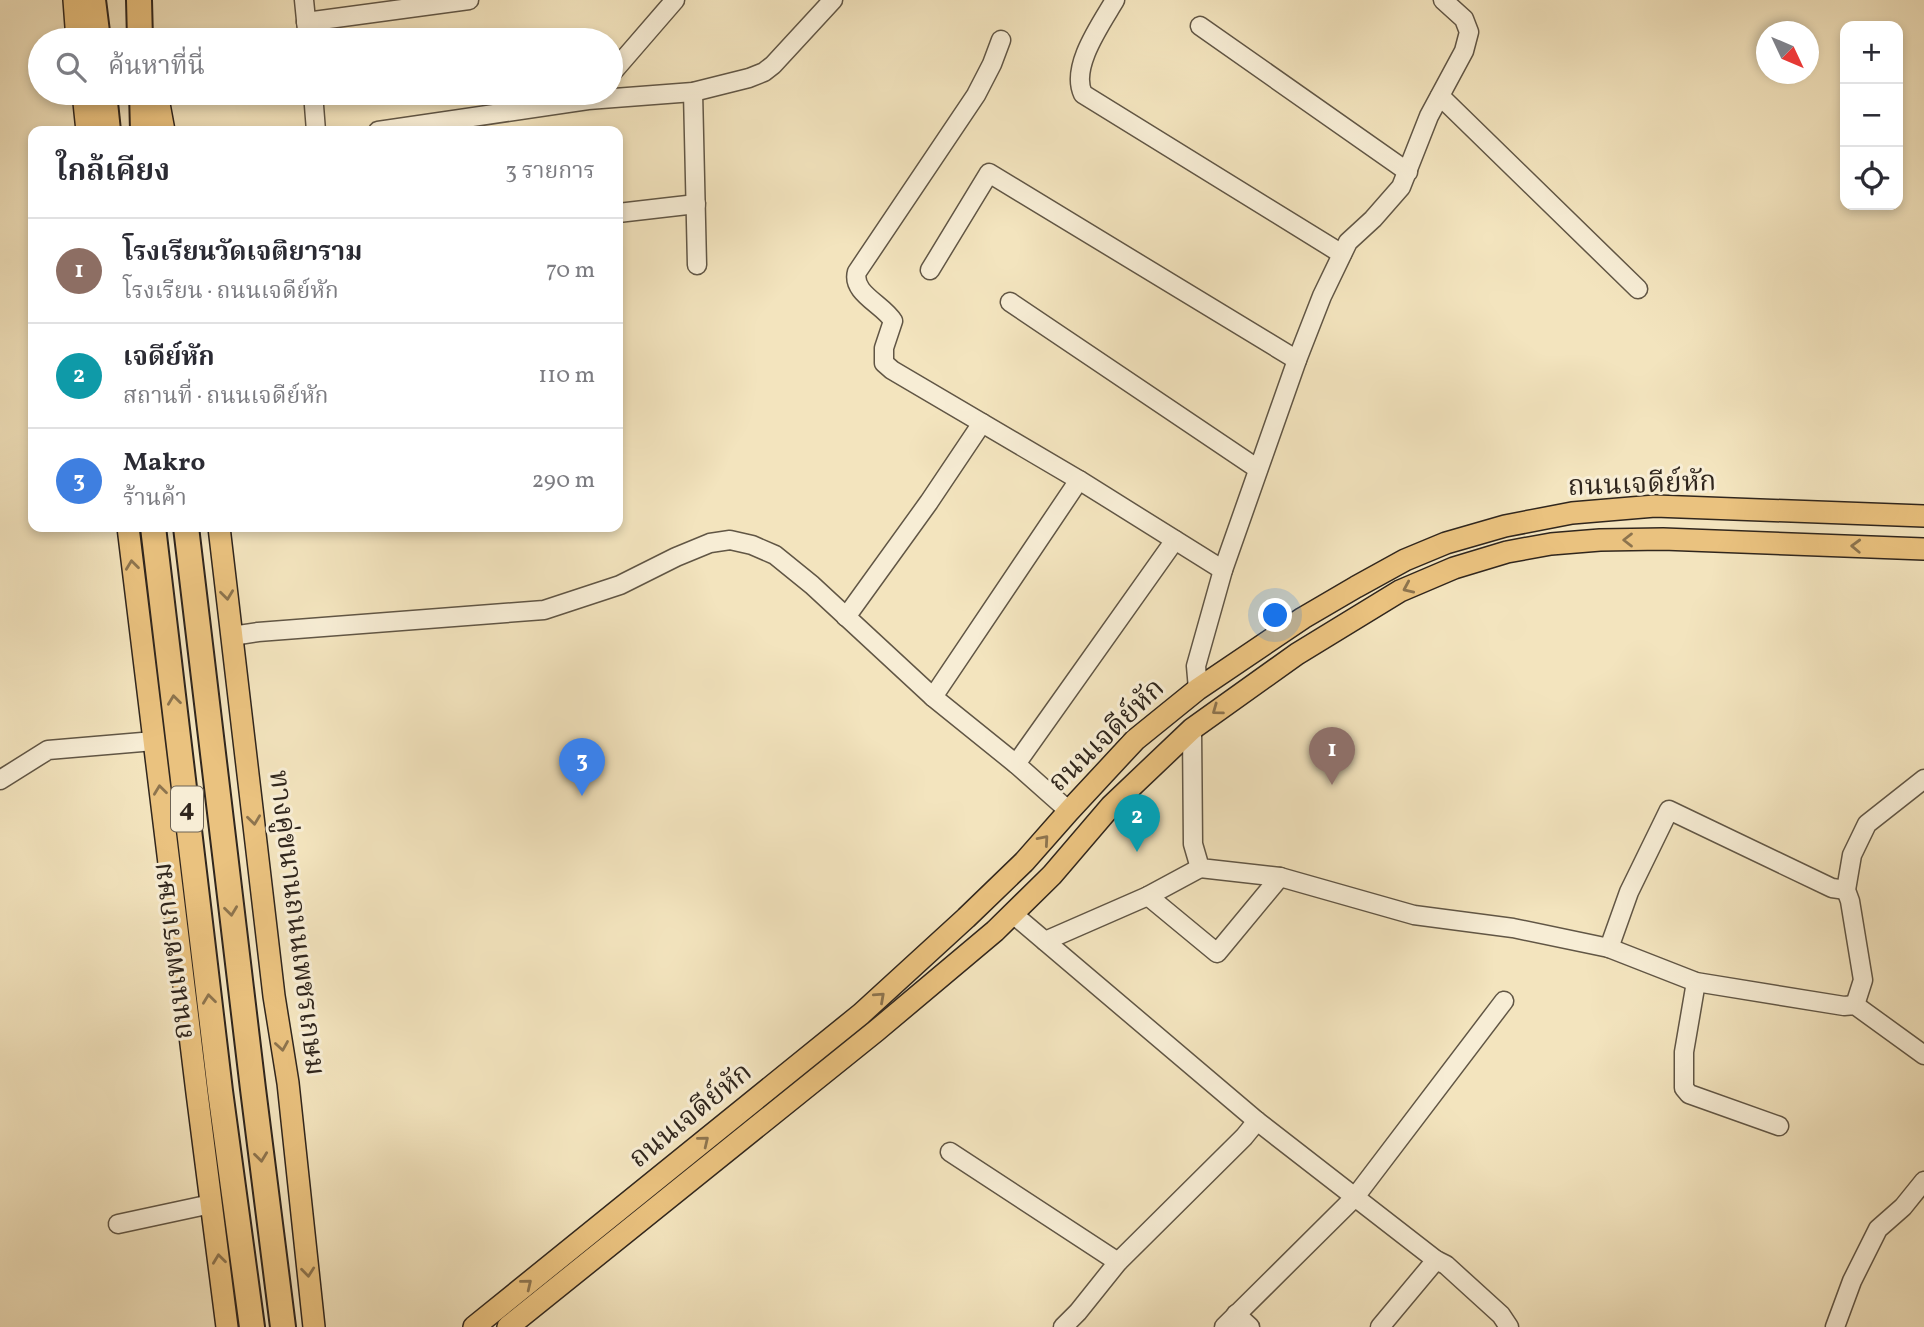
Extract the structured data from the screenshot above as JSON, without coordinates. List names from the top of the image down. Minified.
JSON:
{"streets":{"highway":["4","ถนนเพชรเกษม"],"main road":["ถนนเจดีย์หัก","ทางคู่ขนานถนนเพชรเกษม"]},"north":"bottom right","page":{"map_buttons":["+","−"],"search":"ค้นหาที่นี่","heading":["ใกล้เคียง","3 รายการ"],"list":[{"mark":"1","name":"โรงเรียนวัดเจติยาราม","note":"โรงเรียน · ถนนเจดีย์หัก","value":"70 m"},{"mark":"2","name":"เจดีย์หัก","note":"สถานที่ · ถนนเจดีย์หัก","value":"110 m"},{"mark":"3","name":"Makro","note":"ร้านค้า","value":"290 m"}],"pins":["1","3","2"]}}
